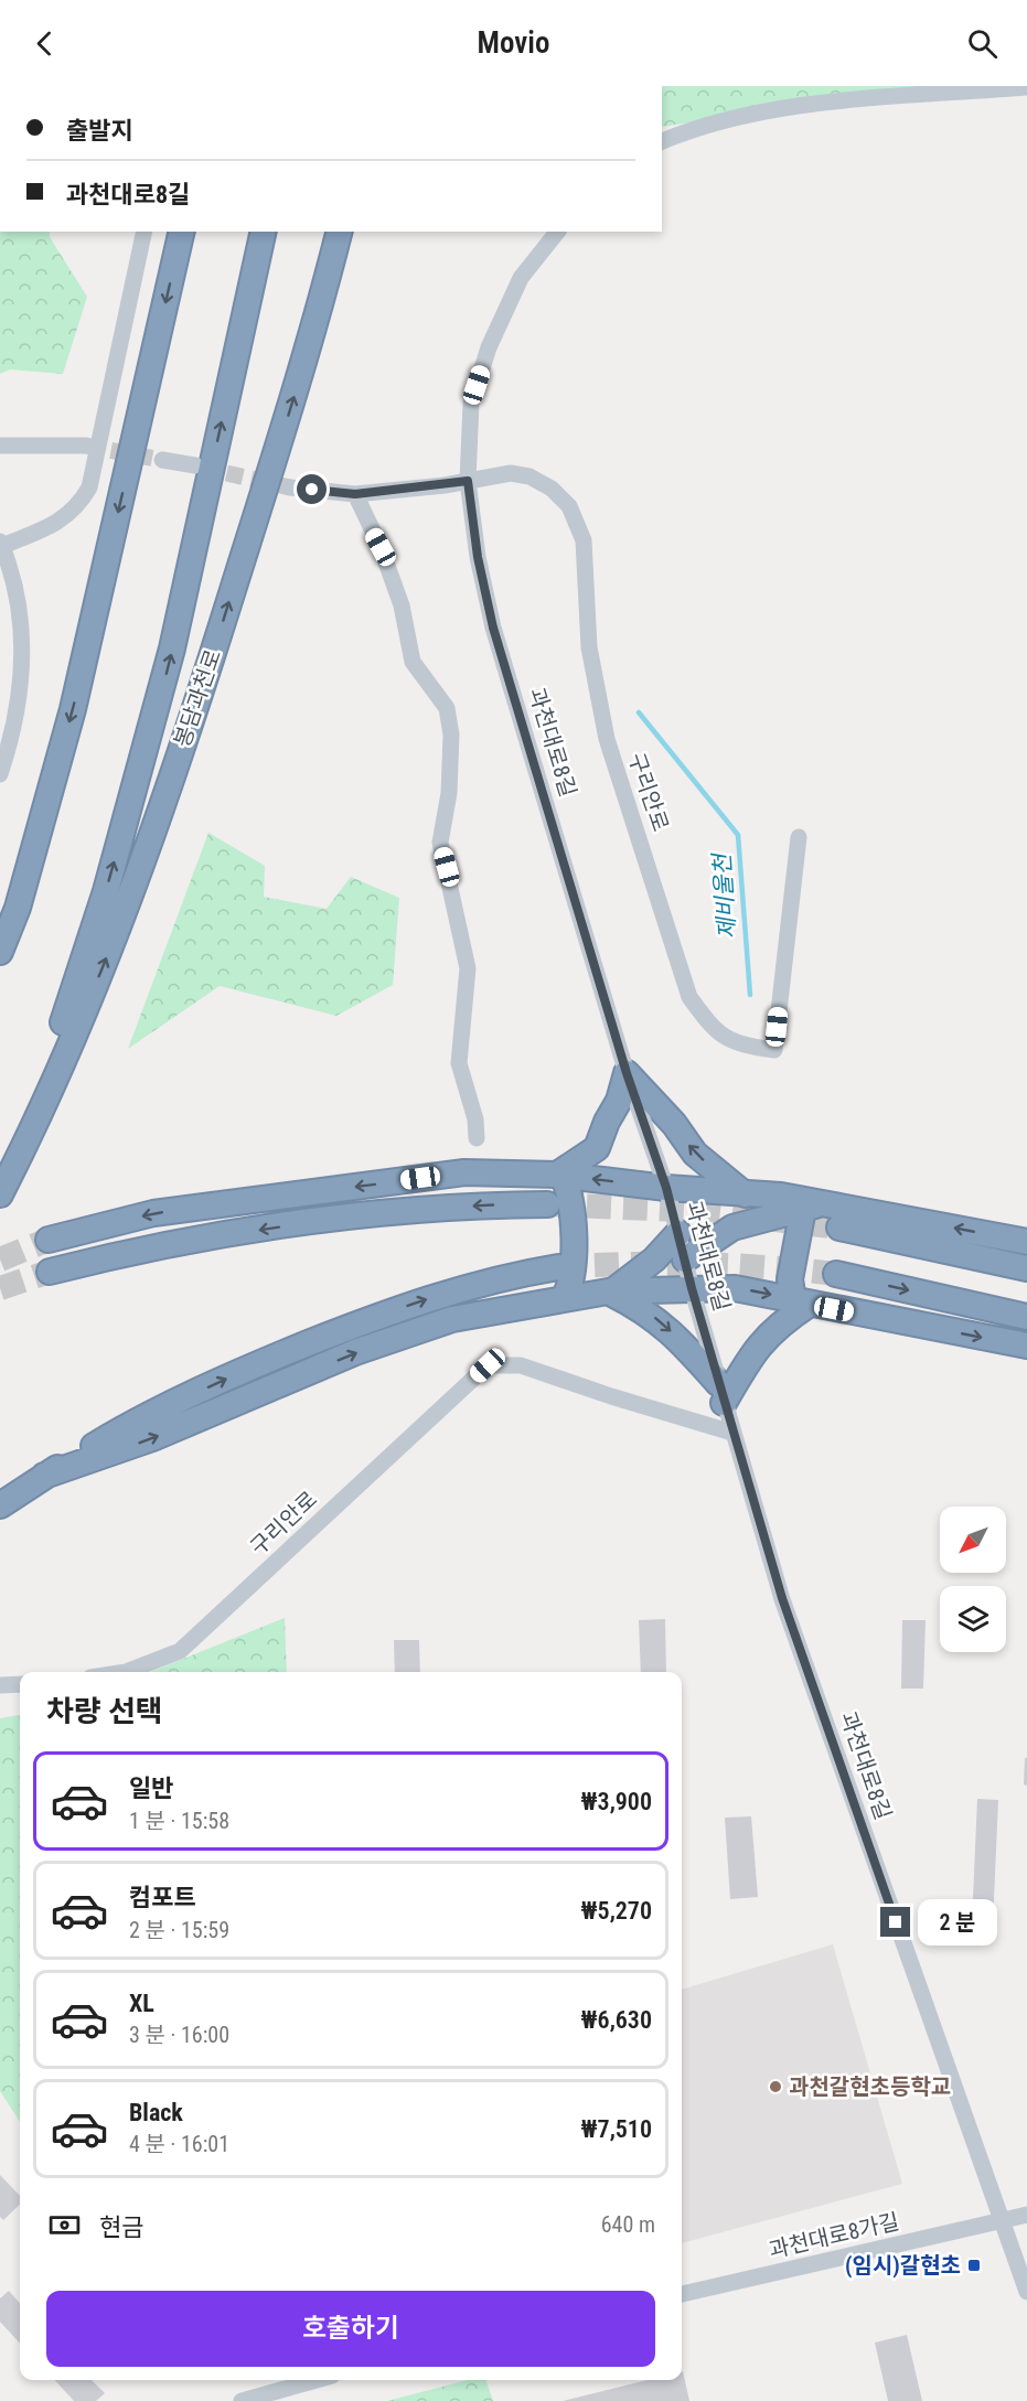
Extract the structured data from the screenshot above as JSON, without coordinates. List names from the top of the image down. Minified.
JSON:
{"streets":{"highway":["봉담과천로"],"street":["과천대로8길","구리안로","과천대로8가길"]},"crossings":[["과천대로8길","구리안로"],["과천대로8길","과천대로8가길"]],"water":["제비울천"],"places":{"other":["과천갈현초등학교"],"transit":["(임시)갈현초"]},"north":"bottom left","page":{"header":"Movio","banner":["출발지","과천대로8길"],"heading":"차량 선택","list":[{"name":"일반","note":"1 분 · 15:58","value":"₩3,900"},{"name":"컴포트","note":"2 분 · 15:59","value":"₩5,270"},{"name":"XL","note":"3 분 · 16:00","value":"₩6,630"},{"name":"Black","note":"4 분 · 16:01","value":"₩7,510"}],"bubble":"2 분","pay":["현금","640 m"],"buttons":"호출하기"}}
